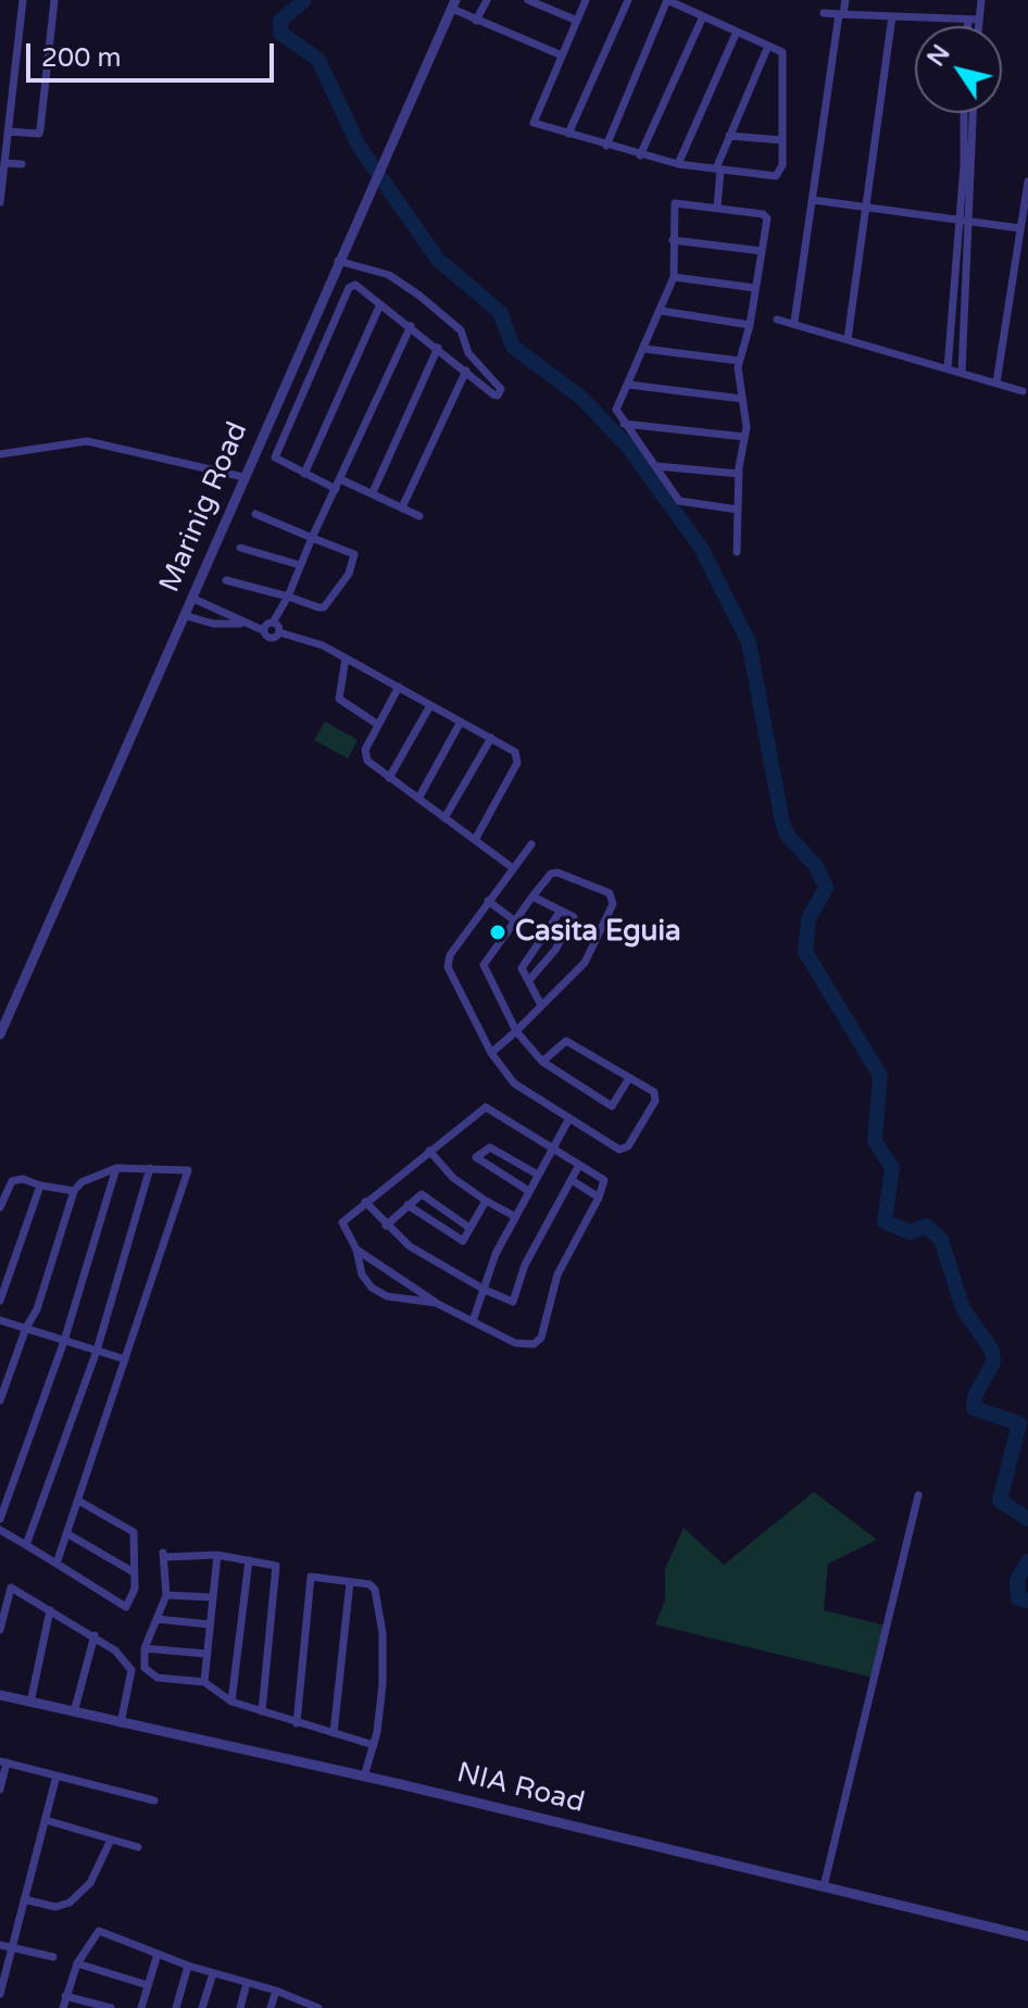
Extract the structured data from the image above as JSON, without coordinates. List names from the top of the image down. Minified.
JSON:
{"streets":{"street":["Marinig Road","NIA Road"]},"places":["Casita Eguia"],"scale_bar":"200 m","north":"top left"}
